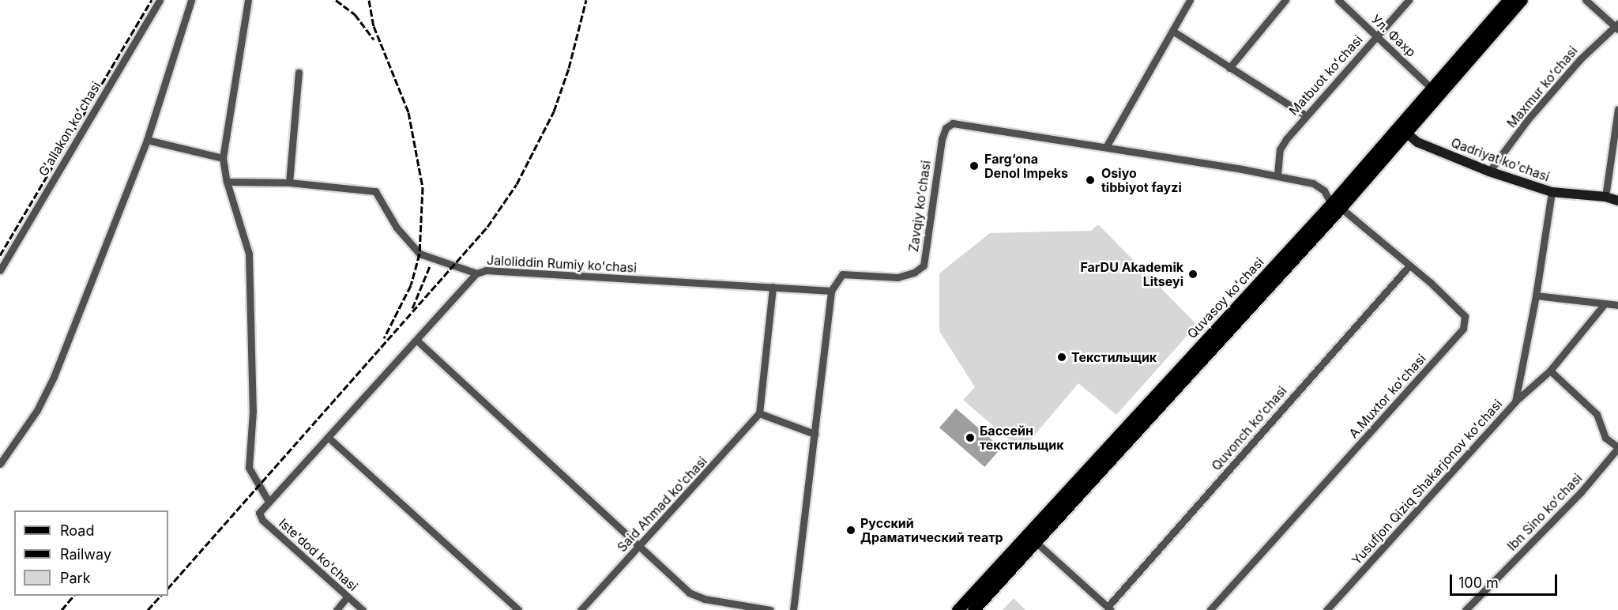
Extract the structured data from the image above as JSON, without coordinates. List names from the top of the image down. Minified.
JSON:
{"streets":{"main road":["Quvasoy koʻchasi"],"street":["Ул. Фахр","Matbuot koʻchasi","Maxmur koʻchasi","Gʻallakon koʻchasi","Qadriyat ko'chasi","Zavqiy koʻchasi","Jaloliddin Rumiy koʻchasi","A.Muxtor koʻchasi","Quvonch koʻchasi","Yusufjon Qiziq Shakarjonov koʻchasi","Said Ahmad ko'chasi","Ibn Sino koʻchasi","Iste'dod ko'chasi"]},"crossings":[["Ул. Фахр","Matbuot koʻchasi"],["Ул. Фахр","Quvasoy koʻchasi"],["Matbuot koʻchasi","Zavqiy koʻchasi"],["Maxmur koʻchasi","Qadriyat ko'chasi"],["Qadriyat ko'chasi","Quvasoy koʻchasi"],["Qadriyat ko'chasi","Yusufjon Qiziq Shakarjonov koʻchasi"],["Zavqiy koʻchasi","Jaloliddin Rumiy koʻchasi"],["Zavqiy koʻchasi","Quvasoy koʻchasi"],["Zavqiy koʻchasi","A.Muxtor koʻchasi"],["Jaloliddin Rumiy koʻchasi","Iste'dod ko'chasi"],["Quvasoy koʻchasi","A.Muxtor koʻchasi"],["A.Muxtor koʻchasi","Quvonch koʻchasi"]],"places":["Farg‘ona Denol Impeks","Osiyo tibbiyot fayzi","FarDU Akademik Litseyi","Текстильщик","Бассейн текстильщик","Русский Драматический театр"],"legend":["Road","Railway","Park"],"scale_bar":"100 m"}
